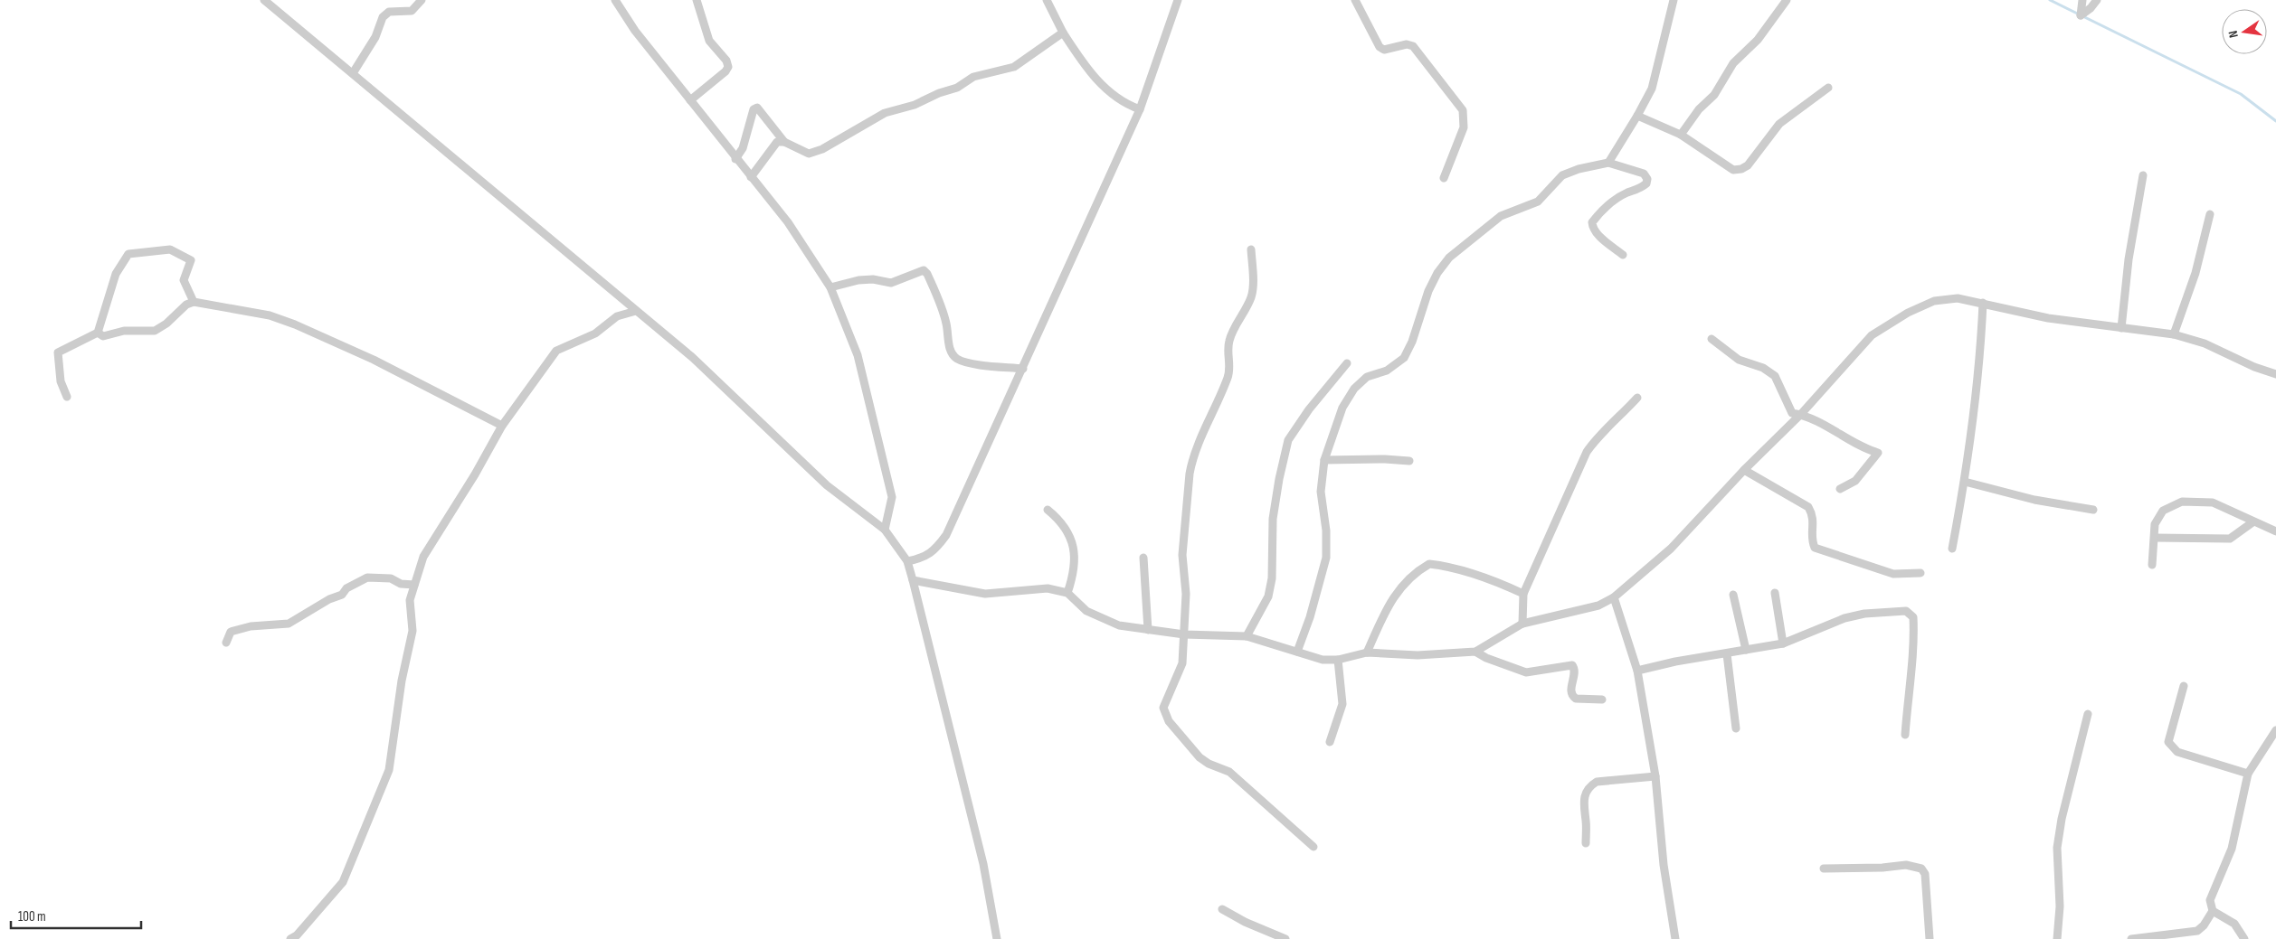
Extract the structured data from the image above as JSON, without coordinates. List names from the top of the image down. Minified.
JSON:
{"scale_bar":"100 m","north":"left"}
